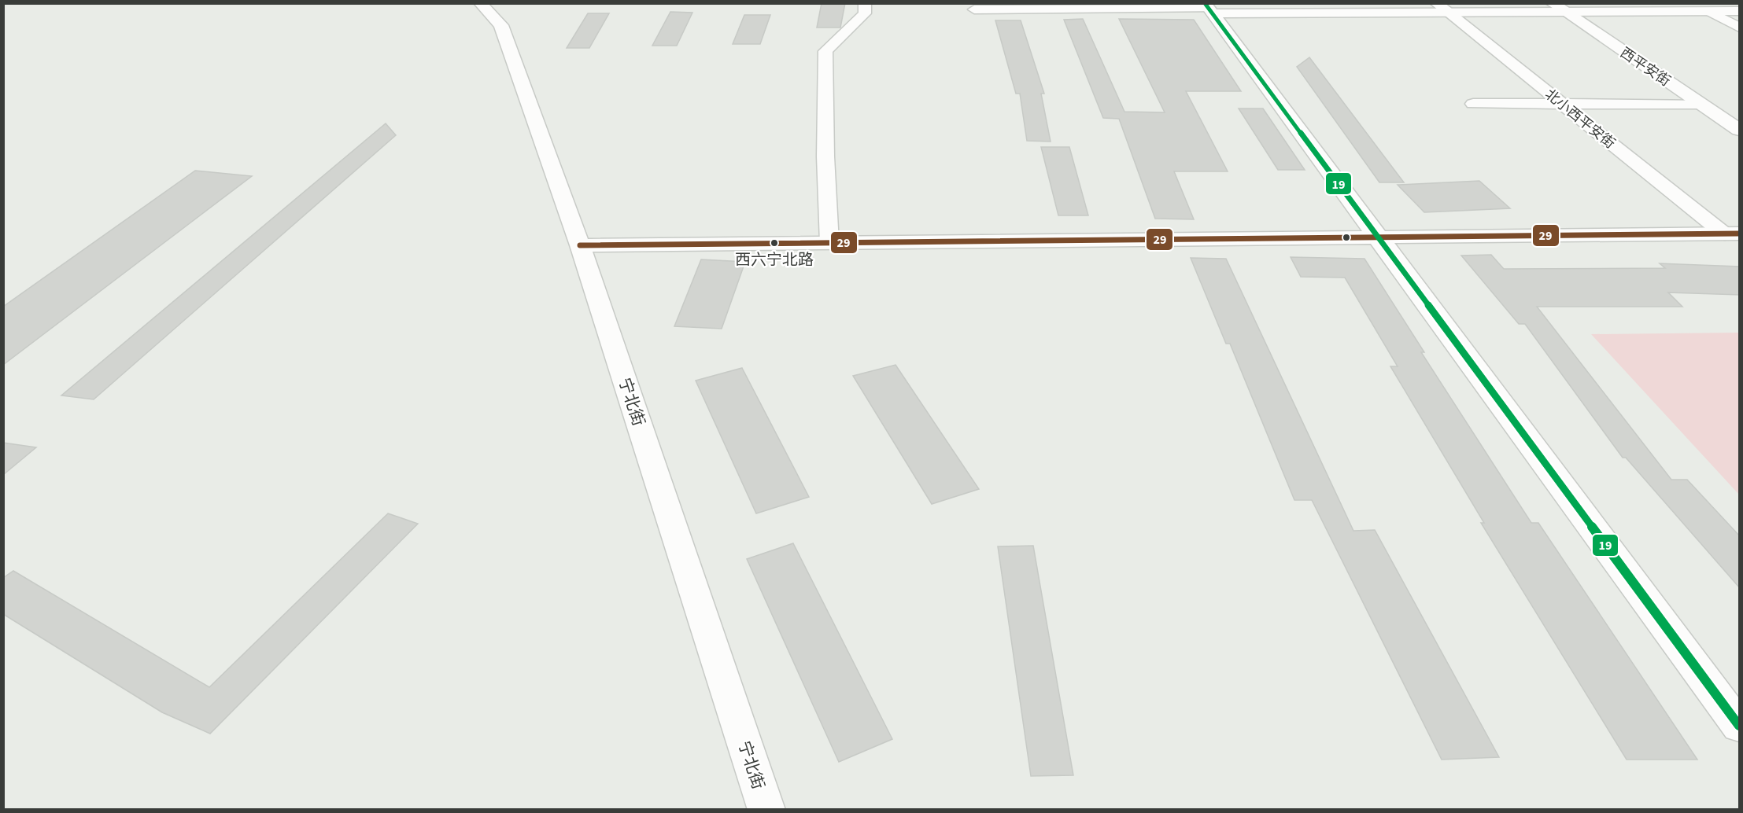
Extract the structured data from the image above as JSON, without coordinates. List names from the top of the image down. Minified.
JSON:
{"streets":{"street":["西平安街","北小西平安街","宁北街"]},"places":["西六宁北路"],"lines":["transit line 19","transit line 29"]}
